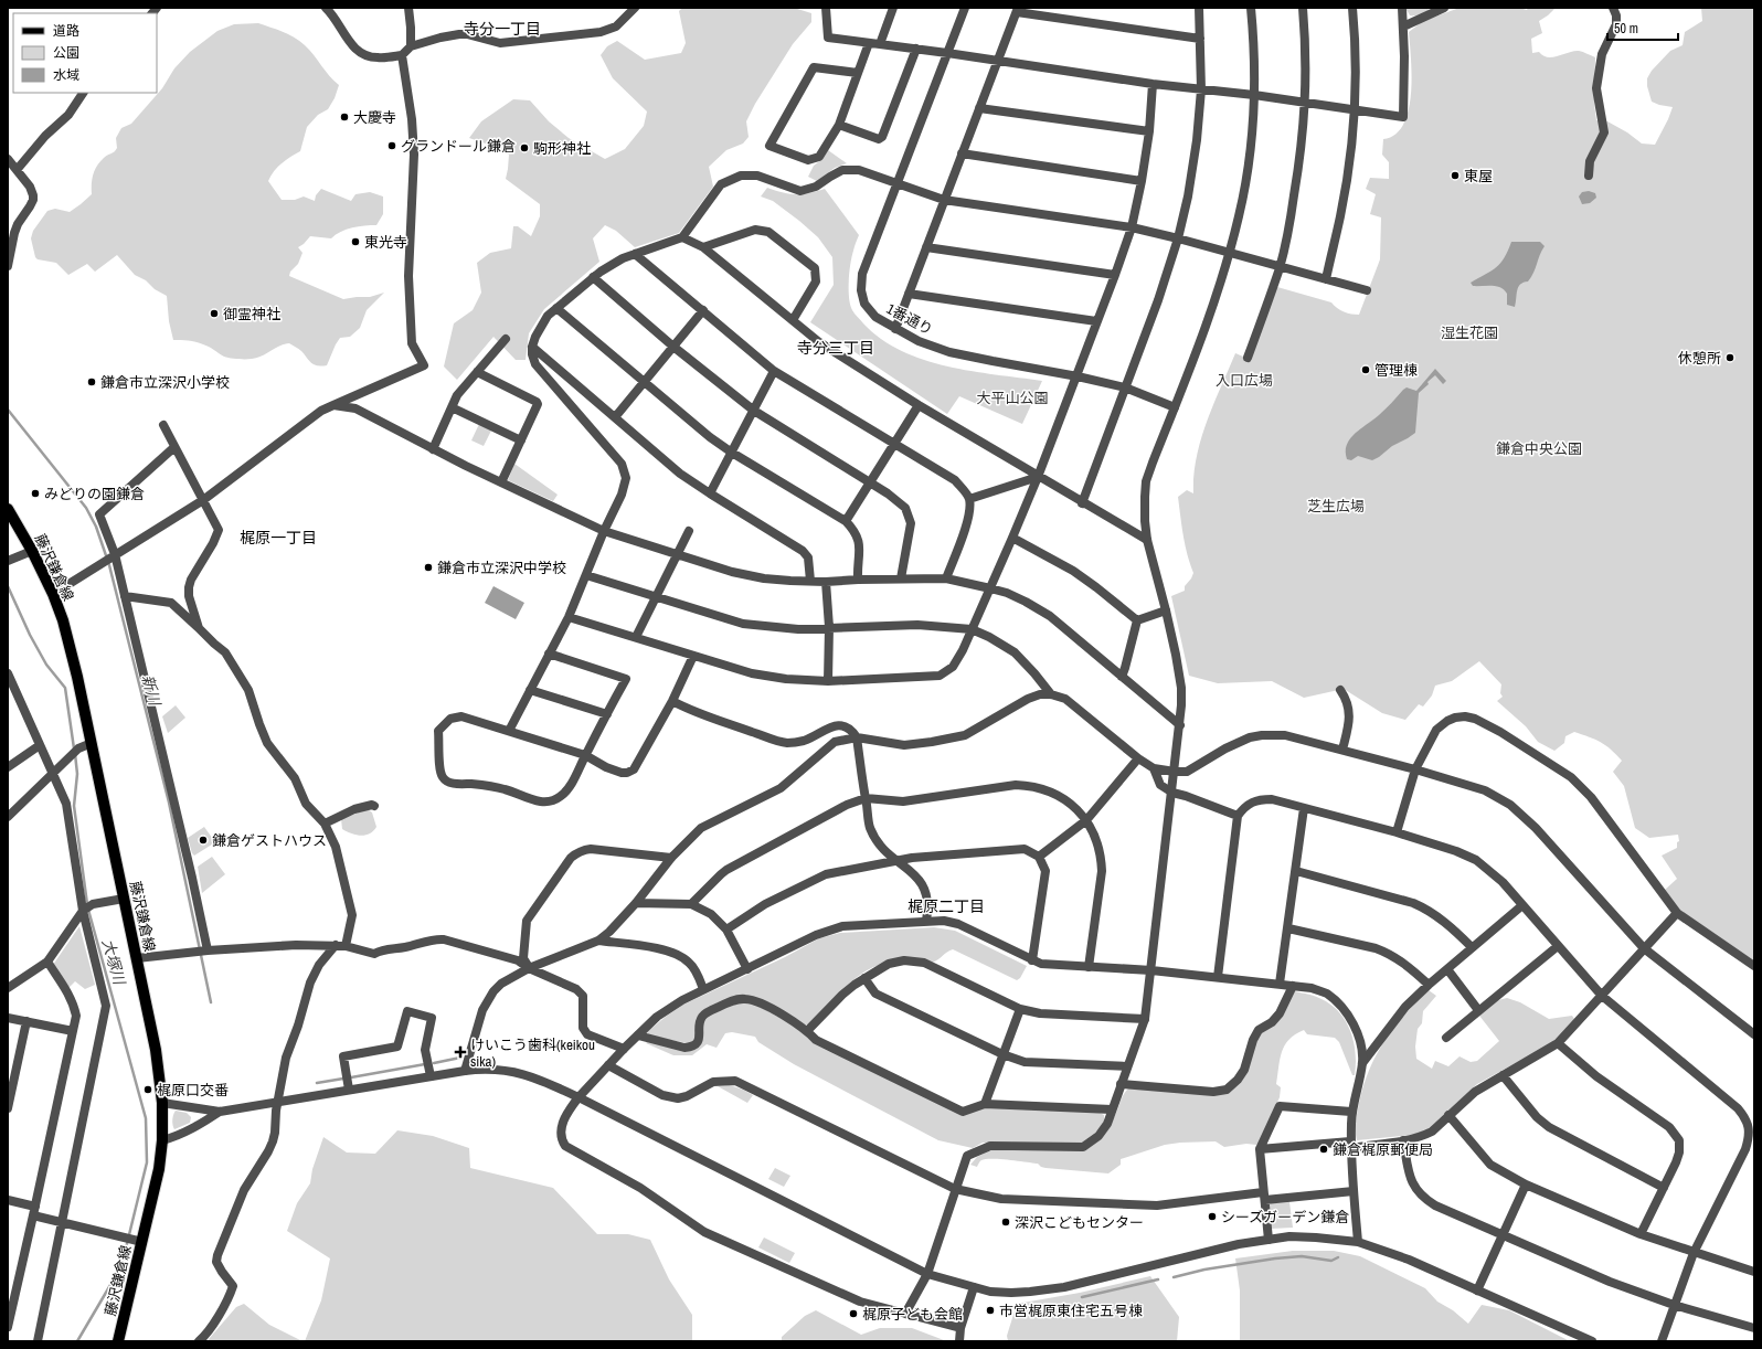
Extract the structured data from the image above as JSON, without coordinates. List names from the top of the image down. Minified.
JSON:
{"streets":{"main road":["藤沢鎌倉線"],"street":["1番通り"]},"districts":["寺分一丁目","寺分三丁目","梶原一丁目","梶原二丁目"],"water":["新川","大塚川"],"parks":["湿生花園","入口広場","大平山公園","鎌倉中央公園","芝生広場"],"places":{"other":["大慶寺","グランドール鎌倉","駒形神社","東屋","東光寺","御霊神社","休憩所","管理棟","鎌倉市立深沢小学校","みどりの園鎌倉","鎌倉市立深沢中学校","鎌倉ゲストハウス","梶原口交番","鎌倉梶原郵便局","シーズガーデン鎌倉","深沢こどもセンター","市営梶原東住宅五号棟","梶原子ども会館"],"health":["けいこう歯科(keikou sika)"]},"legend":["道路","公園","水域"],"scale_bar":"50 m"}
